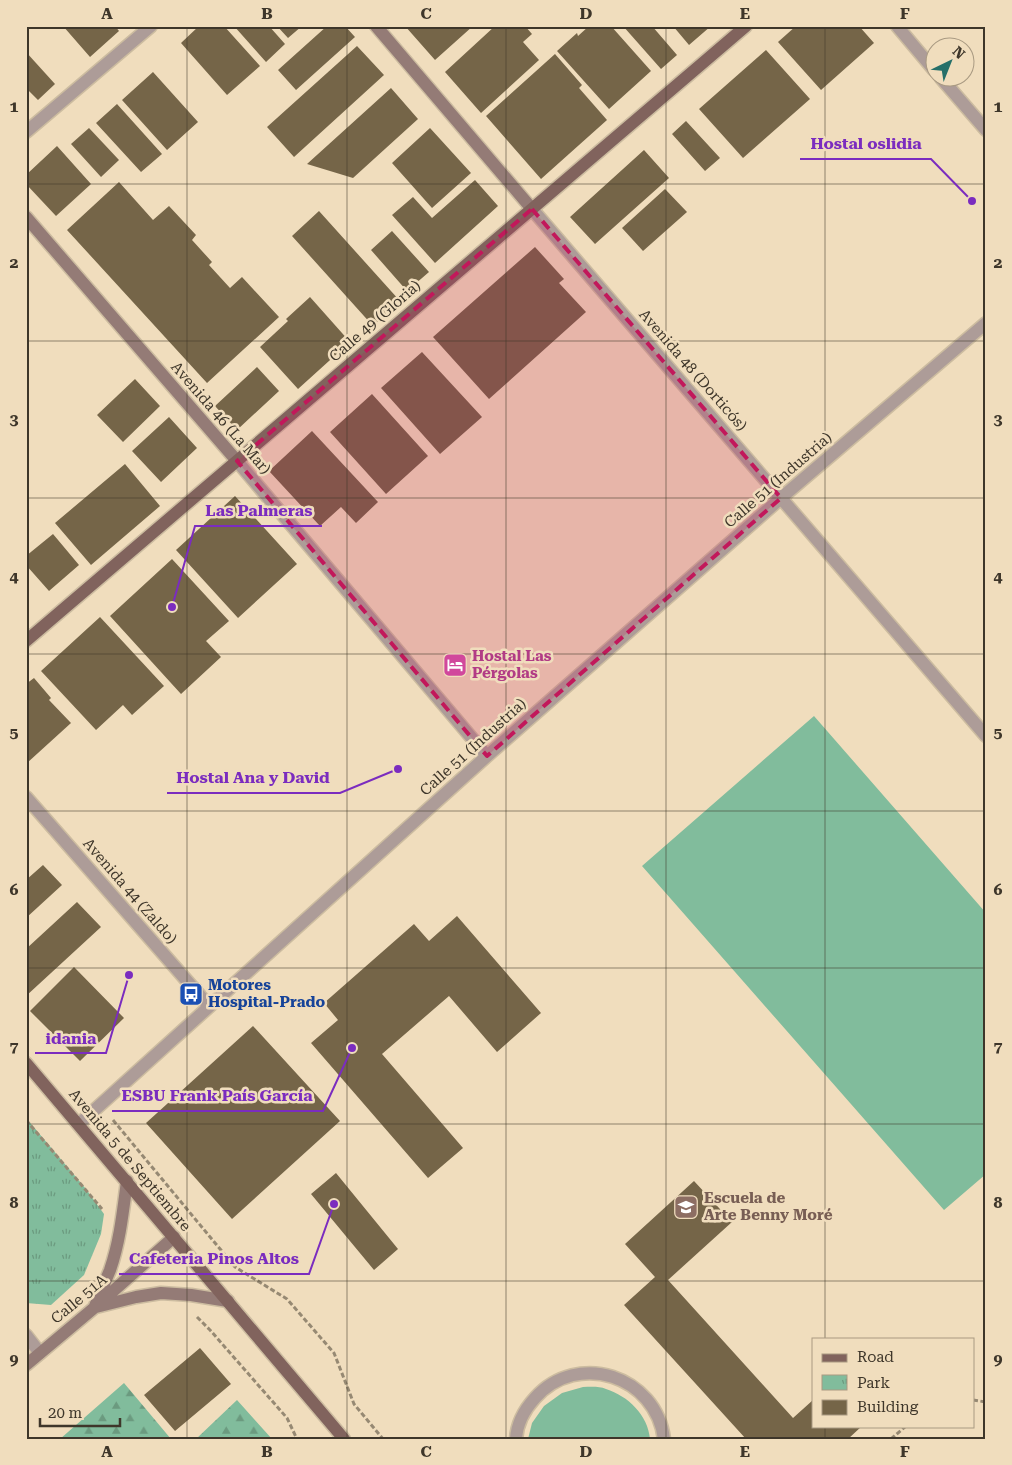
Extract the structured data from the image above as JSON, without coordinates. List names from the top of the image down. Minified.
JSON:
{"streets":{"main road":["Calle 49 (Gloria)","Avenida 48 (Dorticós)","Avenida 46 (La Mar)","Avenida 5 de Septiembre","Calle 51A"],"street":["Calle 51 (Industria)","Avenida 44 (Zaldo)"]},"crossings":[["Calle 49 (Gloria)","Avenida 48 (Dorticós)"],["Calle 49 (Gloria)","Avenida 46 (La Mar)"],["Avenida 48 (Dorticós)","Calle 51 (Industria)"],["Avenida 46 (La Mar)","Calle 51 (Industria)"],["Calle 51 (Industria)","Avenida 44 (Zaldo)"],["Calle 51 (Industria)","Avenida 5 de Septiembre"],["Avenida 5 de Septiembre","Calle 51A"]],"places":{"other":["Hostal oslidia","Las Palmeras","Hostal Ana y David","idania","ESBU Frank País García","Cafeteria Pinos Altos"],"hotel":["Hostal Las Pérgolas"],"bus stop":["Motores Hospital-Prado"],"school or university":["Escuela de Arte Benny Moré"]},"legend":["Road","Park","Building"],"scale_bar":"20 m","north":"top right","grid":{"columns":["A","B","C","D","E","F"],"rows":["1","2","3","4","5","6","7","8","9"]}}
